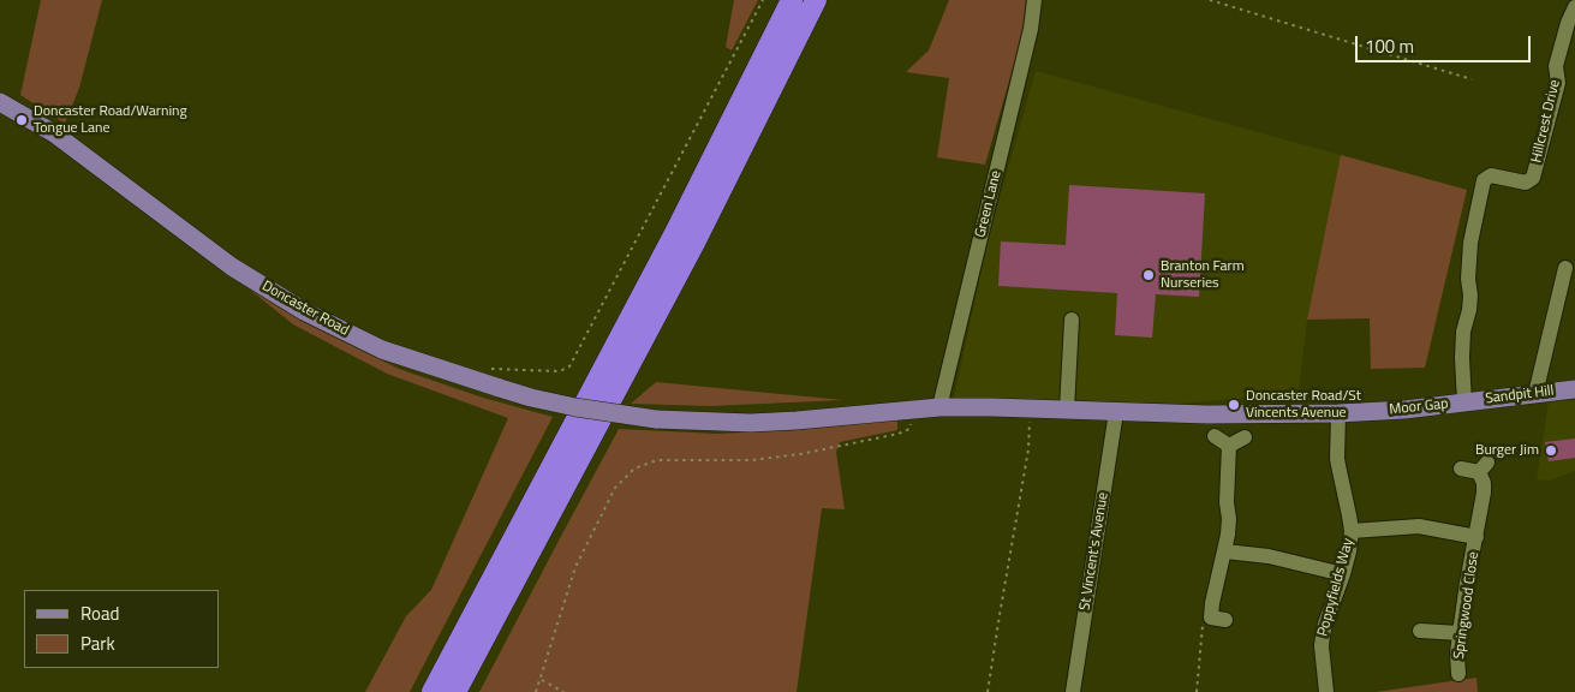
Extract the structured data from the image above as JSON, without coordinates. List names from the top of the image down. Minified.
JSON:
{"streets":{"main road":["Doncaster Road","Sandpit Hill","Moor Gap"],"street":["Hillcrest Drive","Green Lane","St Vincent's Avenue","Poppyfields Way","Springwood Close"]},"crossings":[["Hillcrest Drive","Sandpit Hill"],["Hillcrest Drive","Moor Gap"],["Green Lane","Doncaster Road"],["Green Lane","Moor Gap"],["Doncaster Road","Moor Gap"],["Sandpit Hill","Moor Gap"],["Moor Gap","St Vincent's Avenue"],["Moor Gap","Poppyfields Way"],["Poppyfields Way","Springwood Close"]],"places":["Doncaster Road/Warning Tongue Lane","Branton Farm Nurseries","Doncaster Road/St Vincents Avenue","Burger Jim"],"legend":["Road","Park"],"scale_bar":"100 m"}
